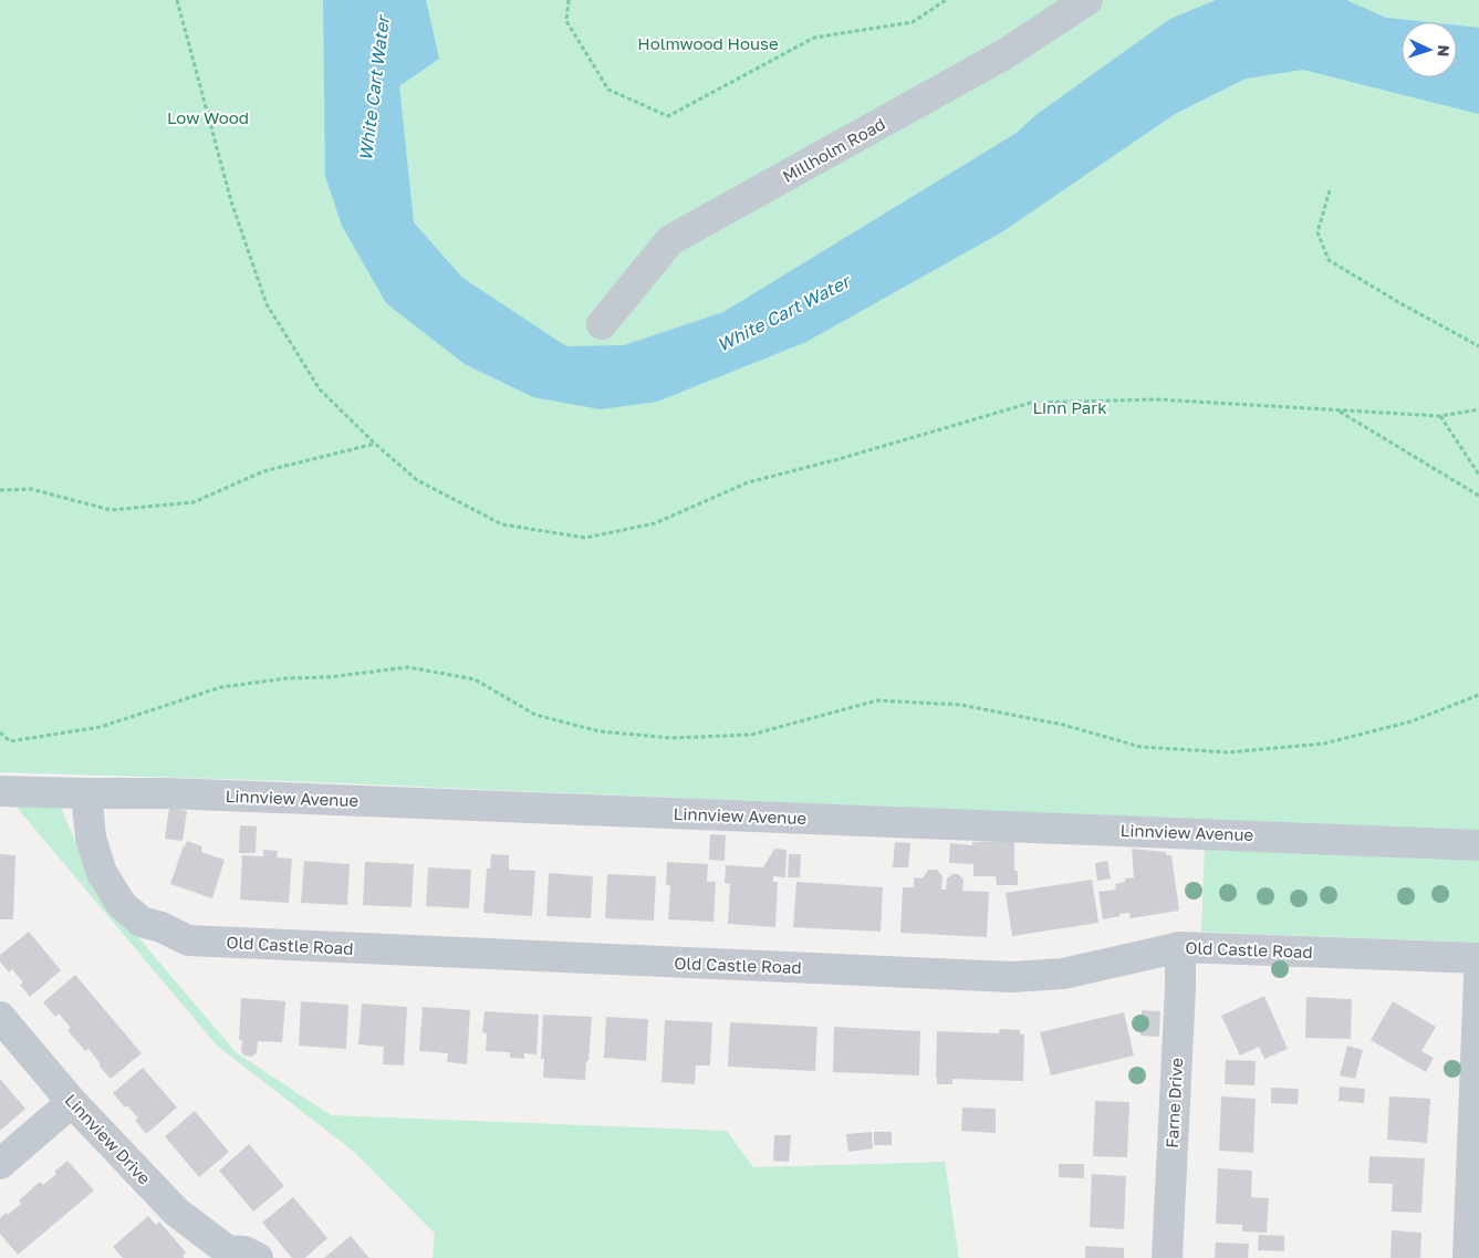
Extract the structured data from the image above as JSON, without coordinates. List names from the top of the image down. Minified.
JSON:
{"streets":{"street":["Millholm Road","Linnview Avenue","Old Castle Road","Farne Drive","Linnview Drive"]},"crossings":[["Linnview Avenue","Old Castle Road"],["Old Castle Road","Farne Drive"]],"water":["White Cart Water"],"parks":["Holmwood House","Low Wood","Linn Park"],"north":"right"}
